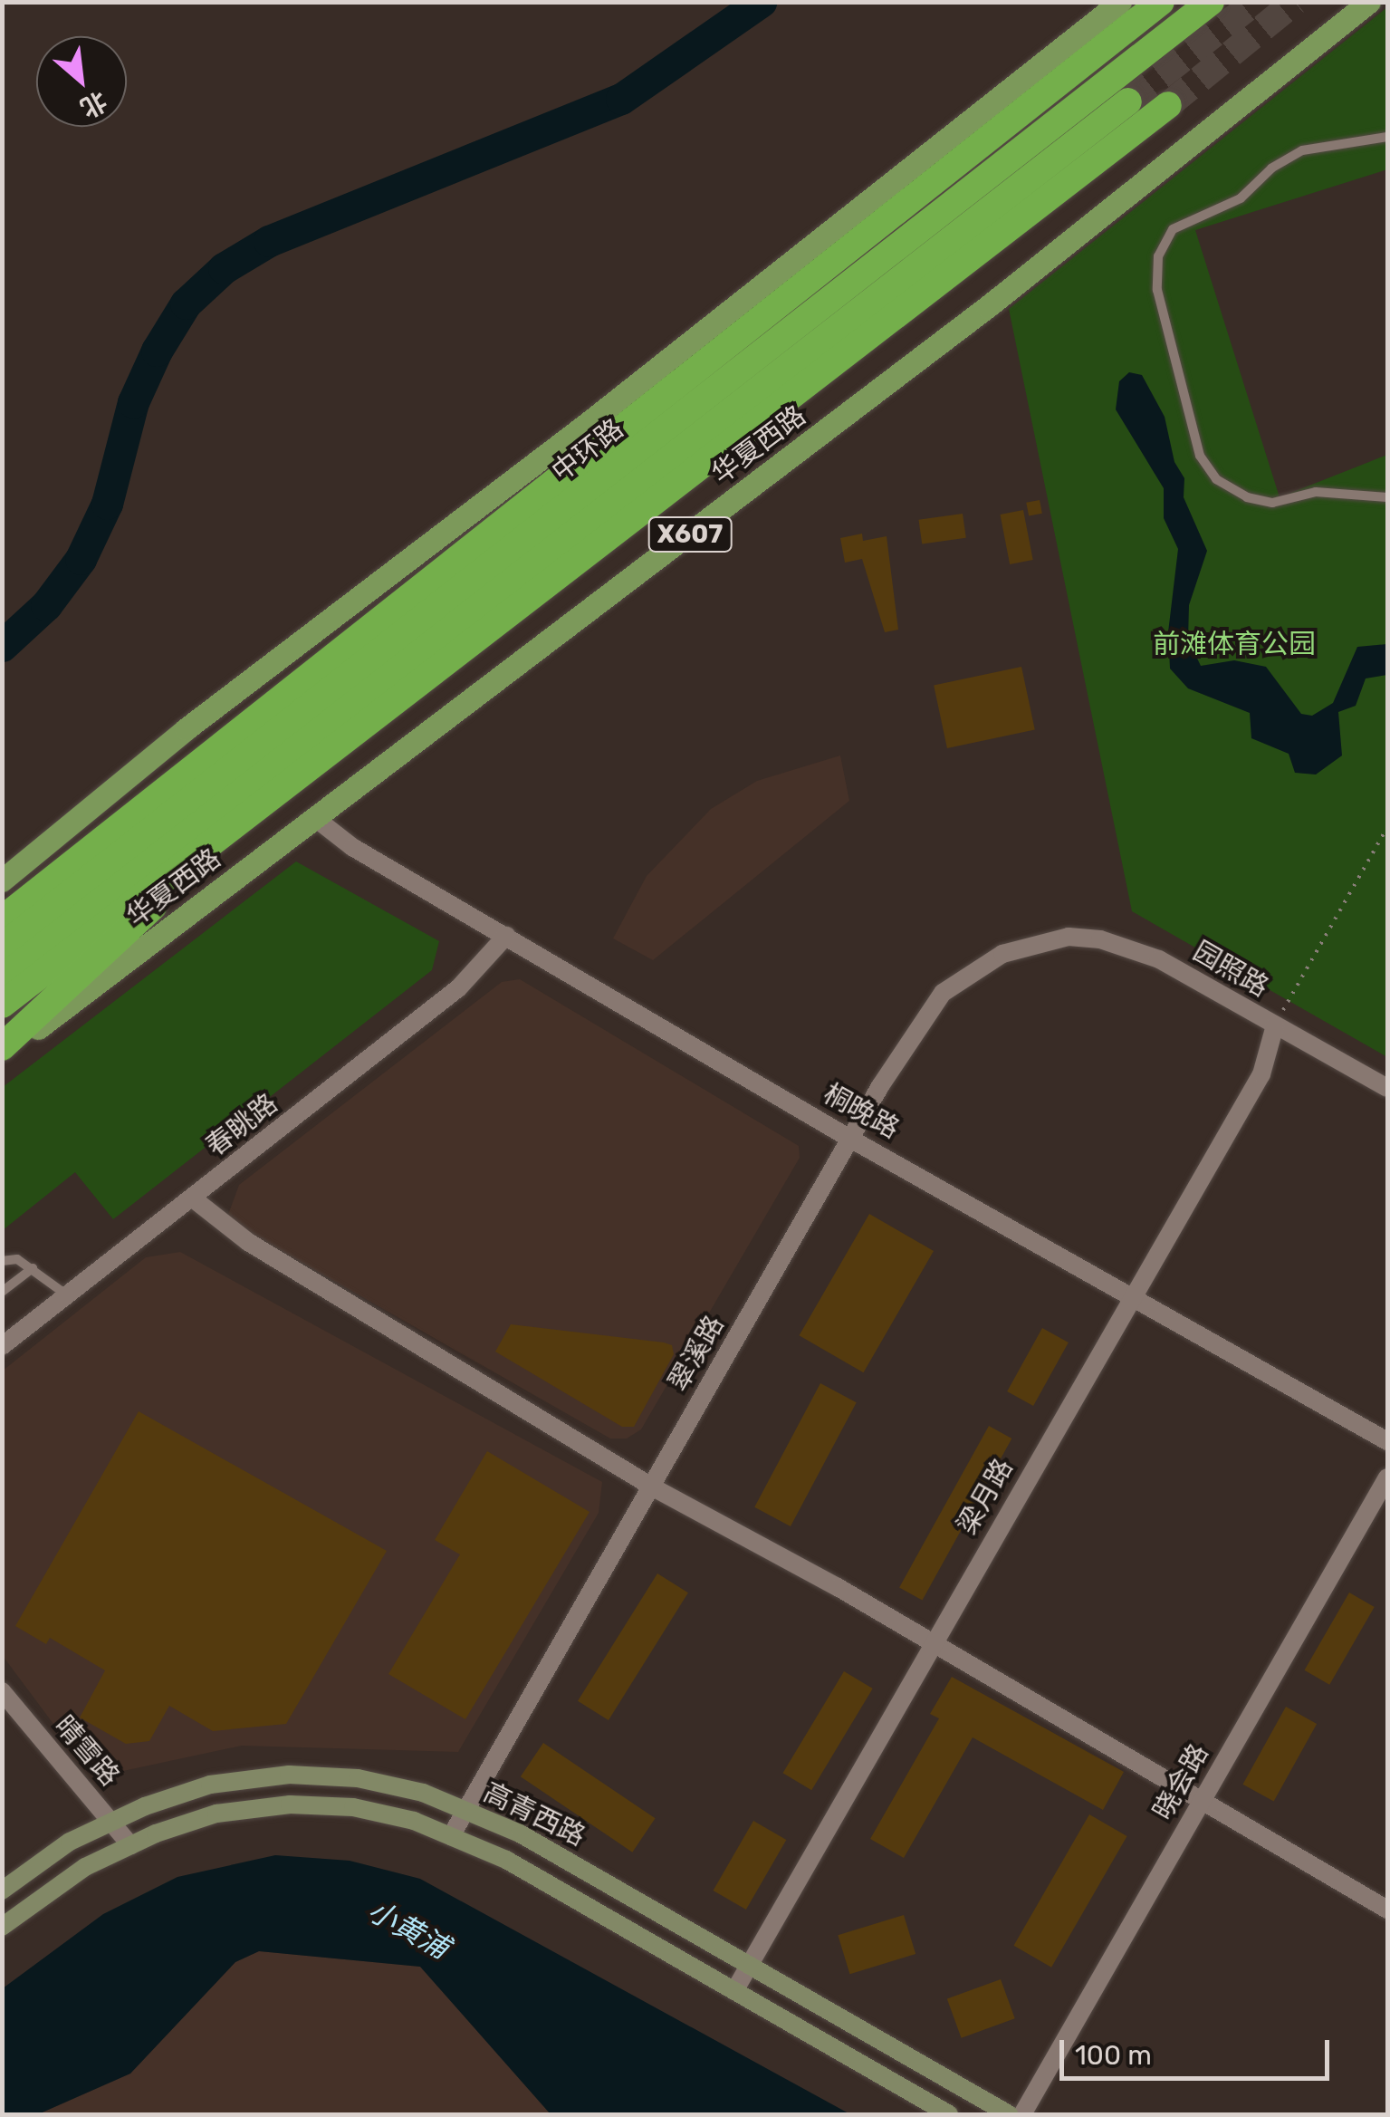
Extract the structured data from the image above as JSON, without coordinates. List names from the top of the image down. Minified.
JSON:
{"streets":{"highway":["中环路"],"main road":["华夏西路","X607"],"street":["园照路","桐晚路","春眺路","翠溪路","梁月路","晴雪路","晓会路","高青西路"]},"crossings":[["华夏西路","桐晚路"],["园照路","翠溪路"],["园照路","梁月路"],["桐晚路","春眺路"],["桐晚路","翠溪路"],["桐晚路","梁月路"],["翠溪路","高青西路"],["梁月路","高青西路"],["晴雪路","高青西路"]],"water":["小黄浦"],"parks":["前滩体育公园"],"scale_bar":"100 m","north":"bottom right"}
